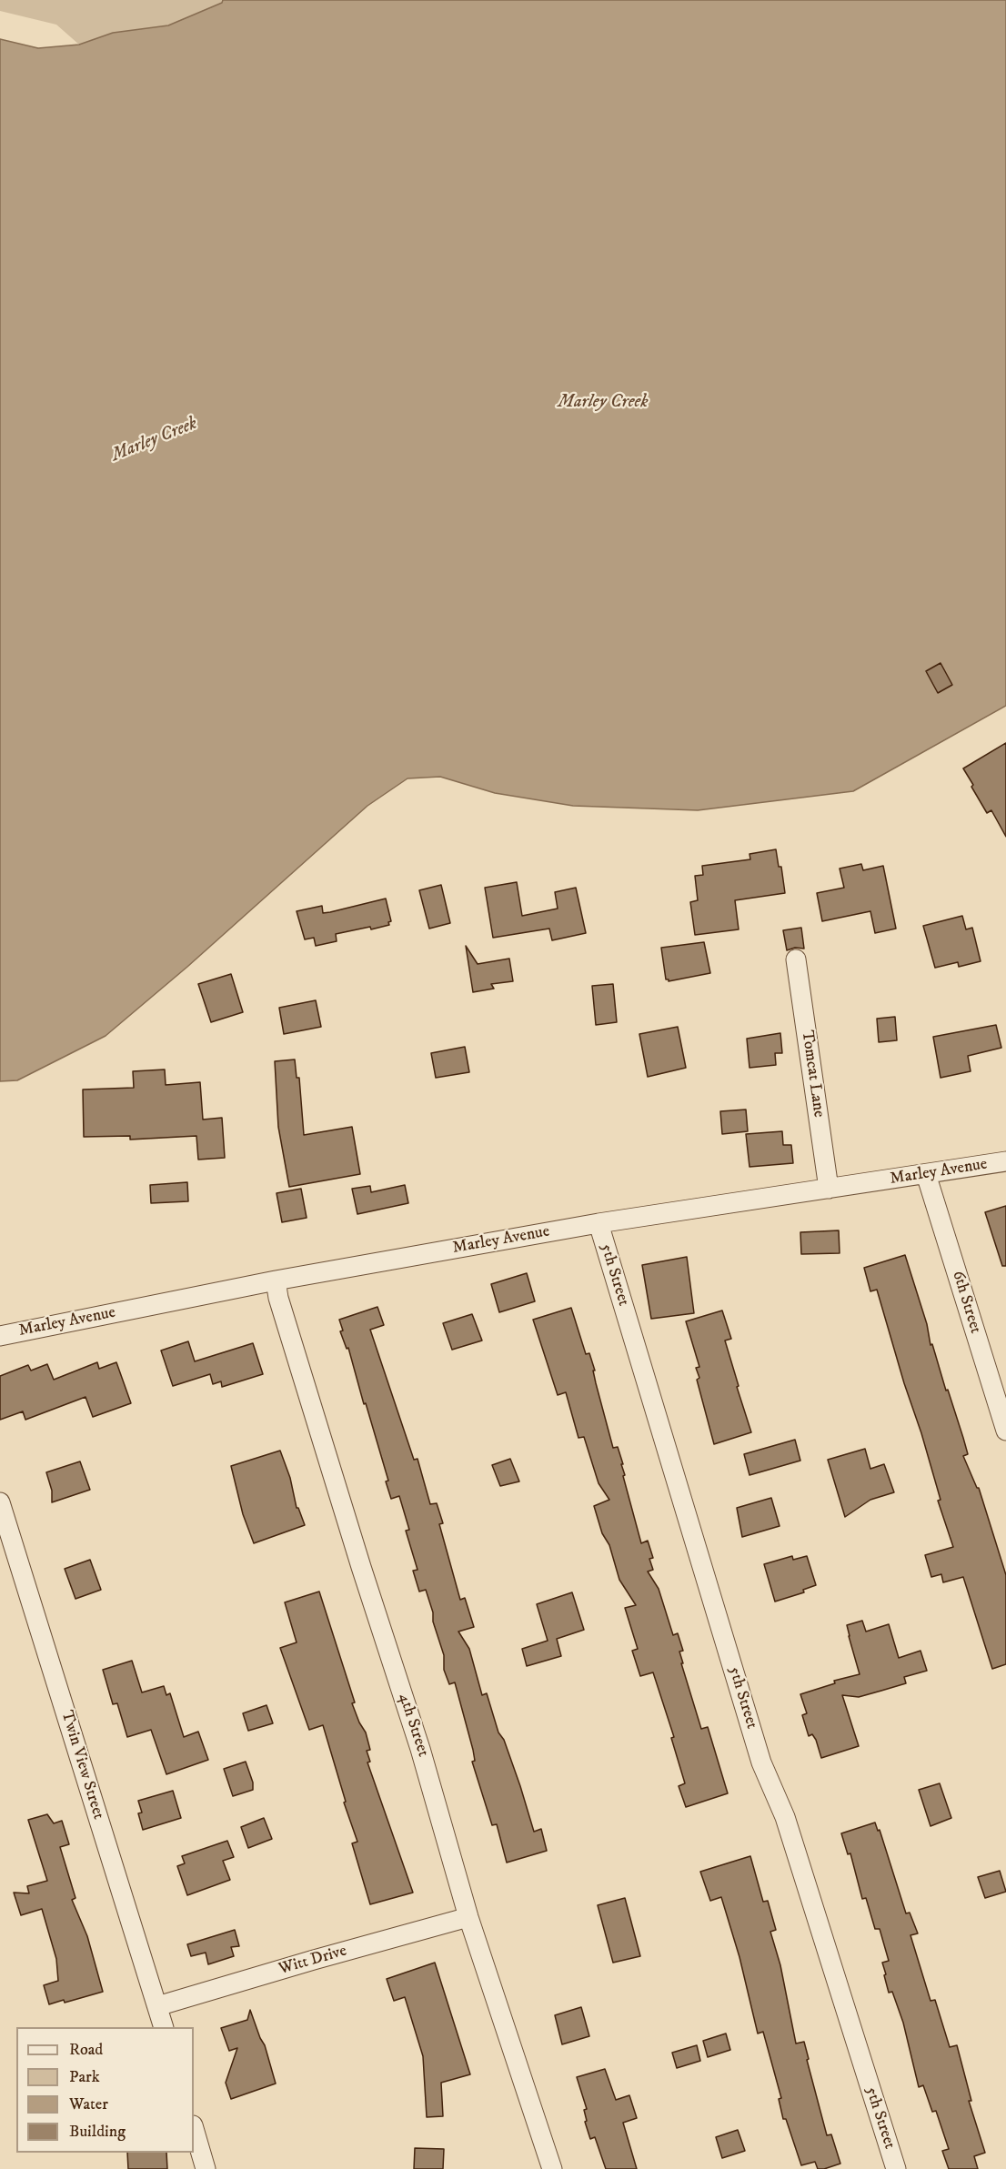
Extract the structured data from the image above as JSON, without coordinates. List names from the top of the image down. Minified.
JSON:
{"streets":{"street":["Tomcat Lane","Marley Avenue","5th Street","6th Street","4th Street","Twin View Street","Witt Drive"]},"crossings":[["Tomcat Lane","Marley Avenue"],["Marley Avenue","5th Street"],["Marley Avenue","6th Street"],["Marley Avenue","4th Street"],["4th Street","Witt Drive"],["Twin View Street","Witt Drive"]],"water":["Marley Creek"],"legend":["Road","Park","Water","Building"]}
